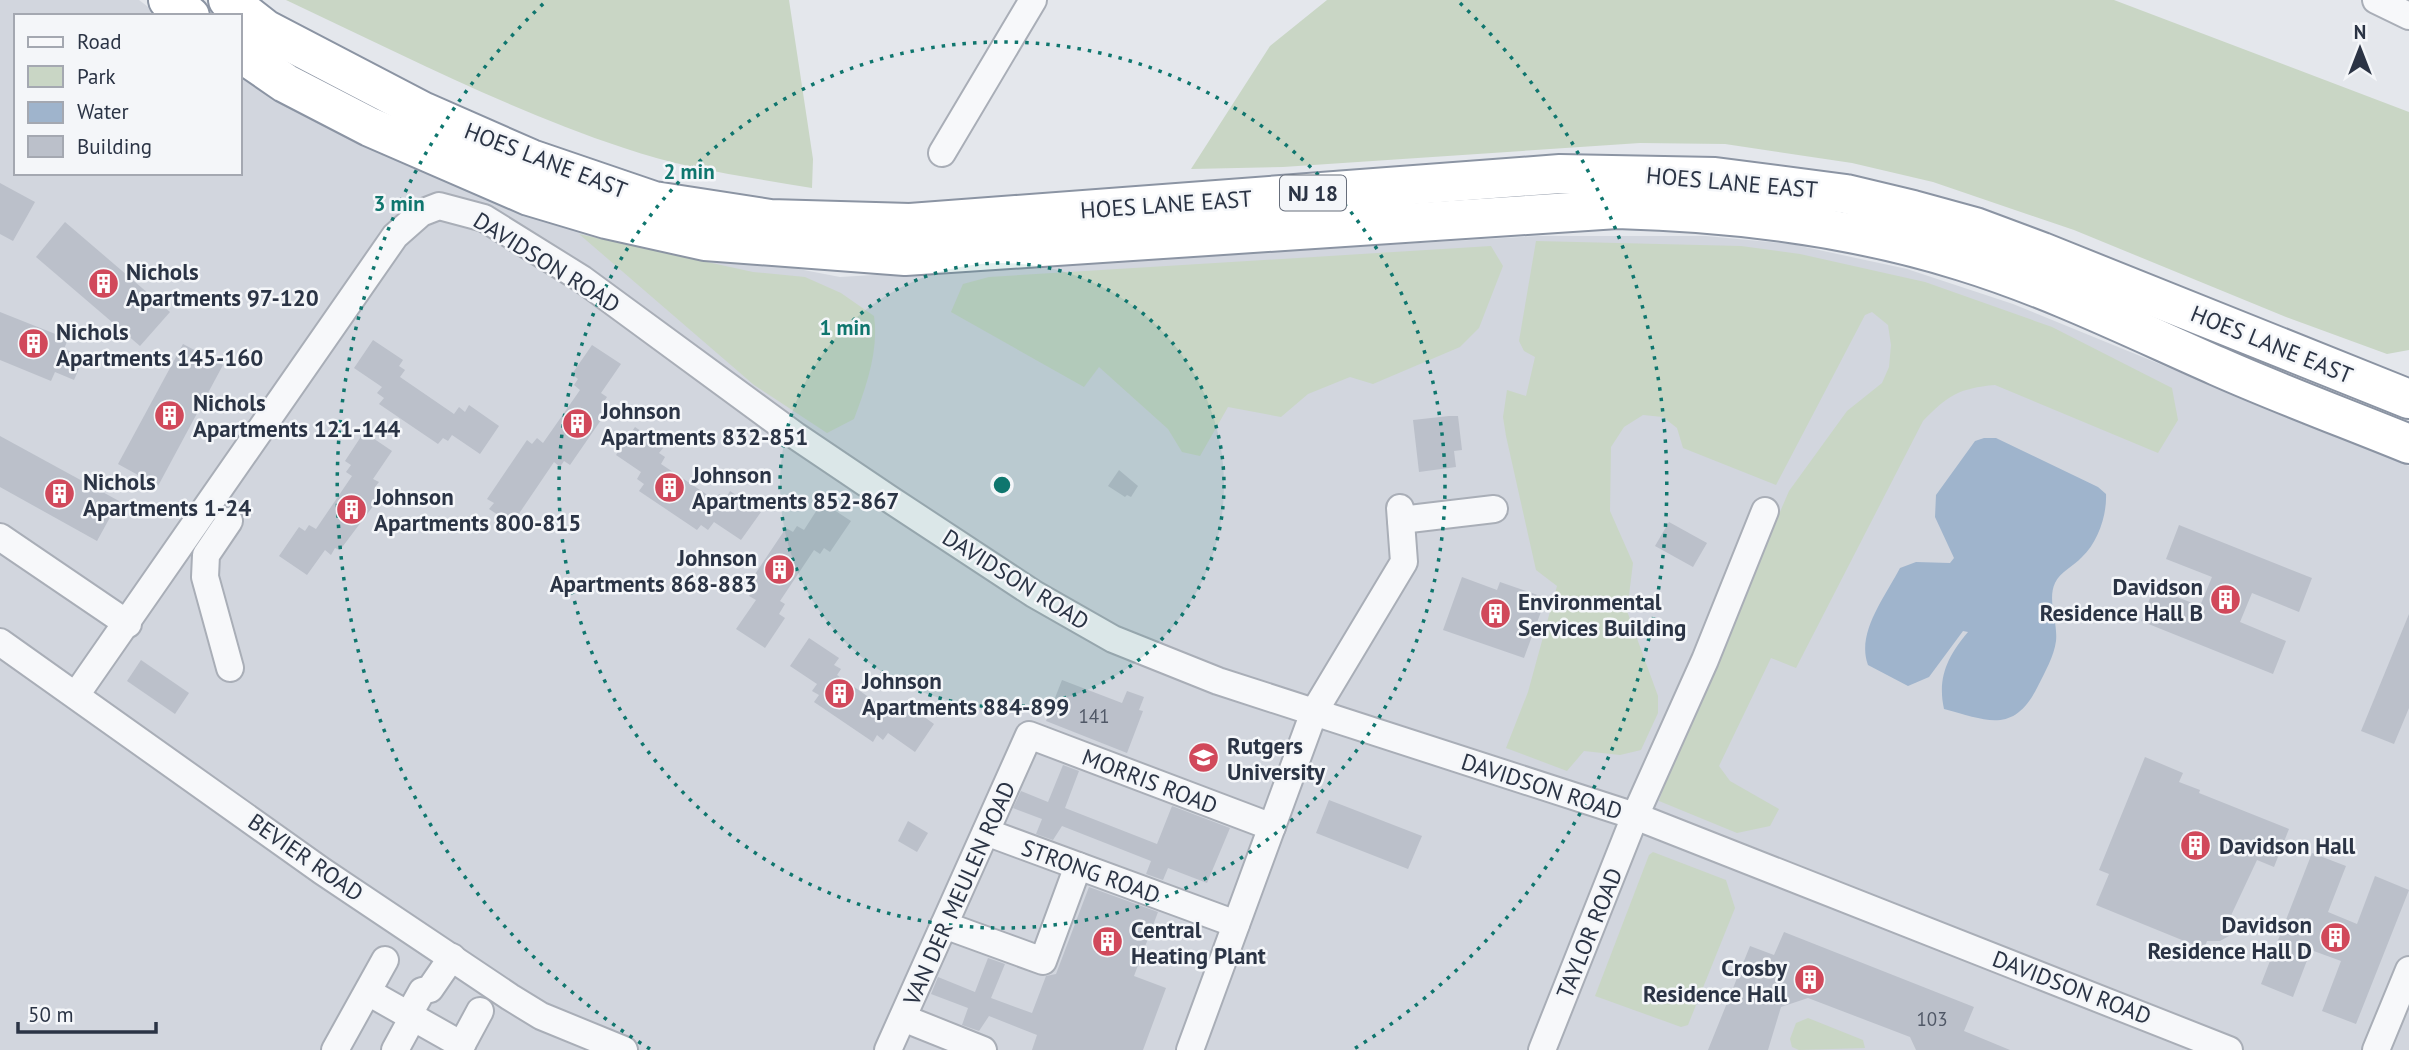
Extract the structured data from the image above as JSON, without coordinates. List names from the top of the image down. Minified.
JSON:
{"streets":{"highway":["HOES LANE EAST","NJ 18"],"street":["DAVIDSON ROAD","MORRIS ROAD","BEVIER ROAD","STRONG ROAD","VAN DER MEULEN ROAD","TAYLOR ROAD"]},"crossings":[["DAVIDSON ROAD","BEVIER ROAD"],["DAVIDSON ROAD","TAYLOR ROAD"],["MORRIS ROAD","VAN DER MEULEN ROAD"],["STRONG ROAD","VAN DER MEULEN ROAD"]],"places":{"building":["Nichols Apartments 97-120","Nichols Apartments 145-160","Nichols Apartments 121-144","Johnson Apartments 832-851","Johnson Apartments 852-867","Nichols Apartments 1-24","Johnson Apartments 800-815","Johnson Apartments 868-883","Davidson Residence Hall B","Environmental Services Building","Johnson Apartments 884-899","Davidson Hall","Davidson Residence Hall D","Central Heating Plant","Crosby Residence Hall"],"school or university":["Rutgers University"]},"house_numbers":["141","103"],"legend":["Road","Park","Water","Building"],"scale_bar":"50 m","north":"top","rings":["2 min","3 min","1 min"]}
